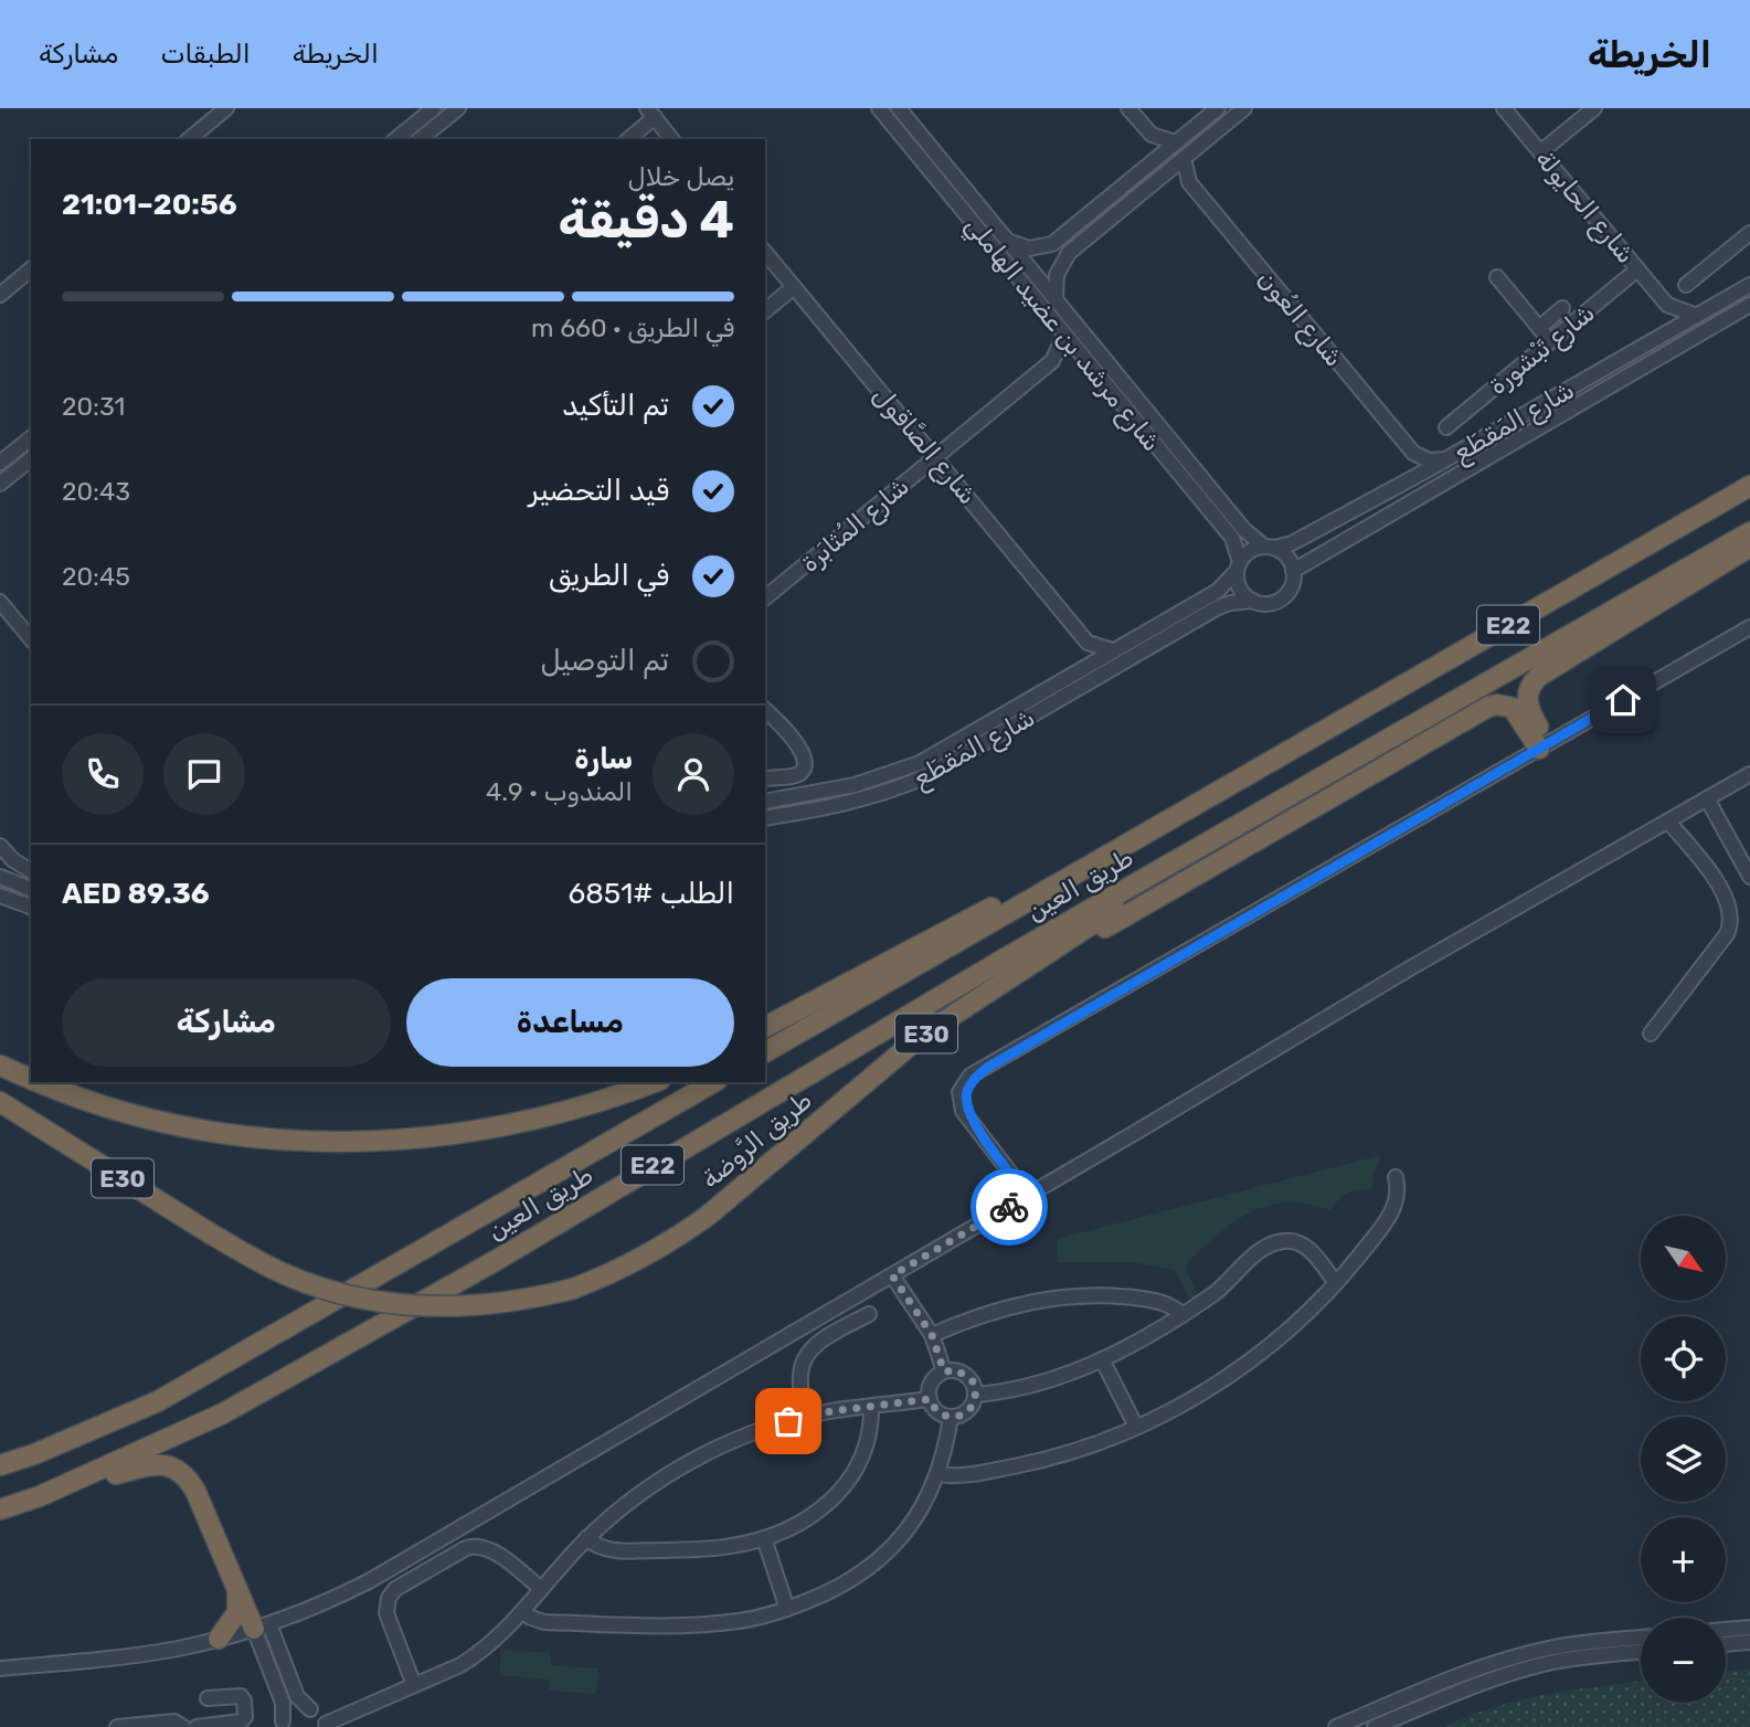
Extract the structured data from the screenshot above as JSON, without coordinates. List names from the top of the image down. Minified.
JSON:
{"streets":{"highway":["E22","طريق العين","E30","طريق الرَّوضة"],"street":["شارع الحايولة","شارع العُون","شارع مرشد بن عضيد الهاملي","شارع تَبْشورة","شارع المَقطَع","شارع الصَّاقول","شارع المُثابَرة"]},"crossings":[["شارع الحايولة","شارع تَبْشورة"],["شارع مرشد بن عضيد الهاملي","شارع المَقطَع"],["شارع مرشد بن عضيد الهاملي","شارع المُثابَرة"],["شارع الصَّاقول","شارع المُثابَرة"],["E22","طريق العين"],["E22","طريق الرَّوضة"],["طريق العين","طريق الرَّوضة"]],"north":"bottom right","page":{"header":"الخريطة","nav":["الخريطة","الطبقات","مشاركة"],"heading":["4 دقيقة","يصل خلال","20:56–21:01"],"panel":["سارة","المندوب · 4.9","الطلب #6851","AED 89.36"],"bar":"في الطريق · 660 m","list":[["تم التأكيد","20:31"],["قيد التحضير","20:43"],["في الطريق","20:45"],"تم التوصيل"],"buttons":["مساعدة","مشاركة"],"map_buttons":["+","−"]}}
